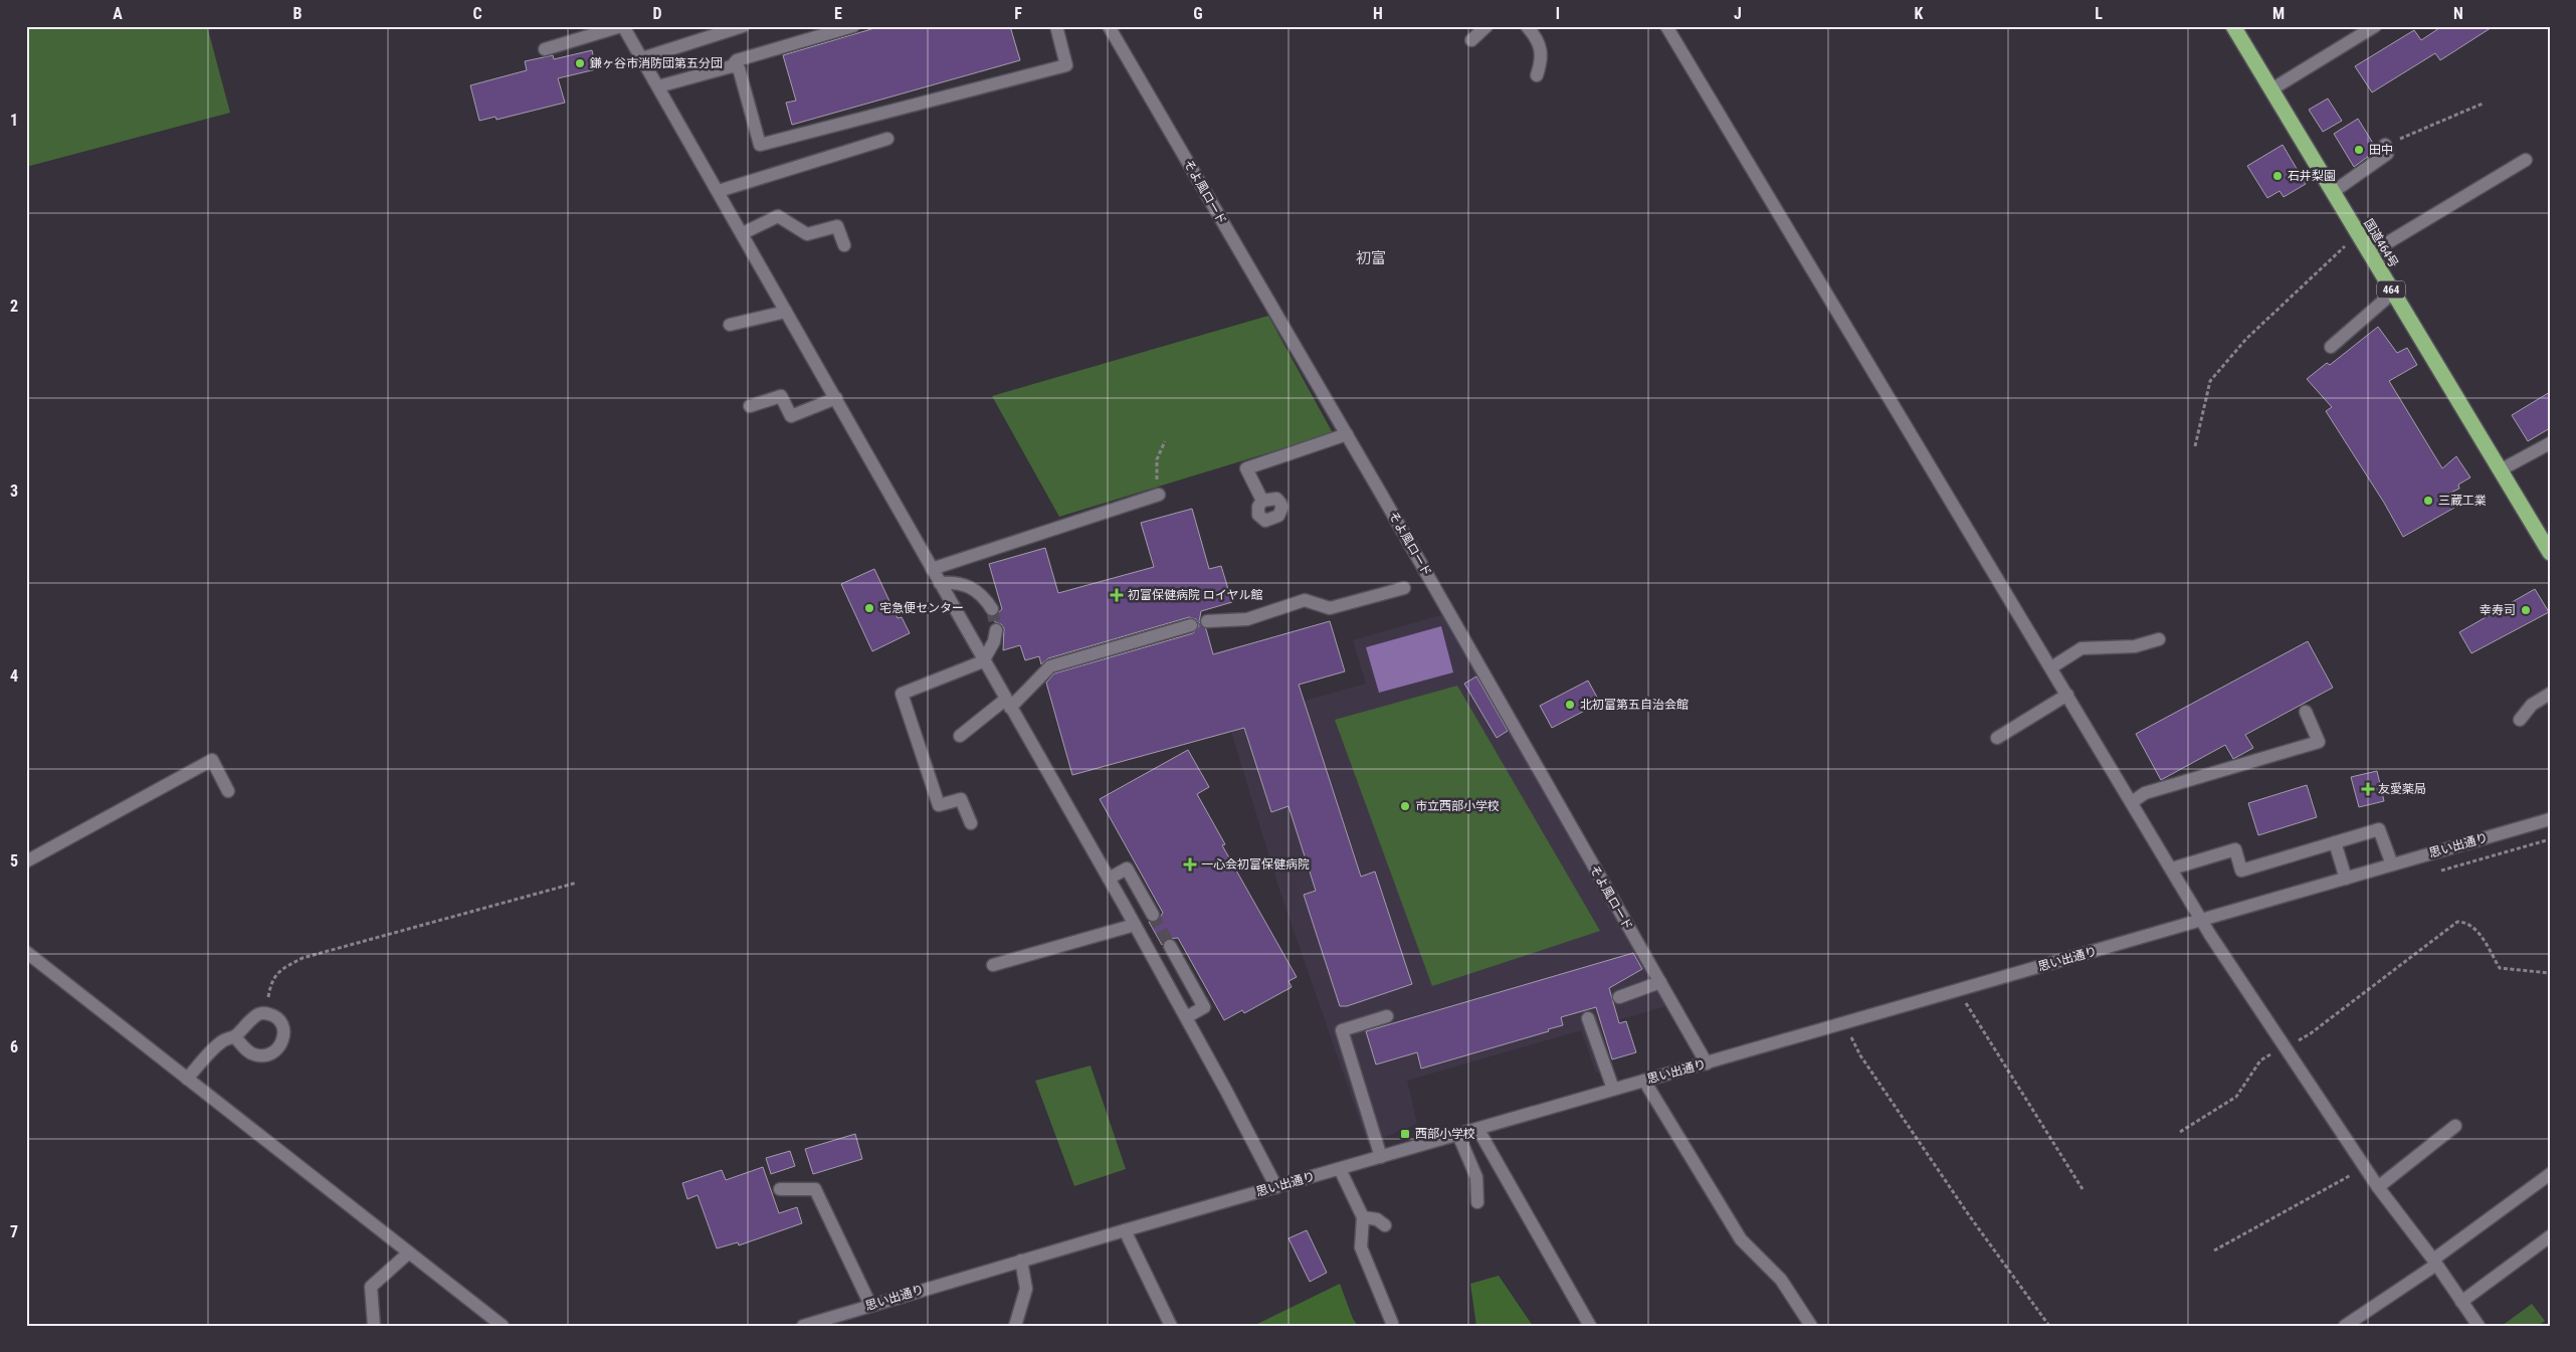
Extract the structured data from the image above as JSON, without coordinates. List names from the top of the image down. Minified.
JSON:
{"streets":{"highway":["国道464号","464"],"street":["そよ風ロード","思い出通り"]},"crossings":[["そよ風ロード","思い出通り"]],"districts":["初富"],"places":{"other":["鎌ヶ谷市消防団第五分団","田中","石井梨園","三蔵工業","宅急便センター","幸寿司","北初富第五自治会館","市立西部小学校"],"health":["初富保健病院 ロイヤル館","友愛薬局","一心会初富保健病院"],"transit":["西部小学校"]},"grid":{"columns":["A","B","C","D","E","F","G","H","I","J","K","L","M","N"],"rows":["1","2","3","4","5","6","7"]}}
